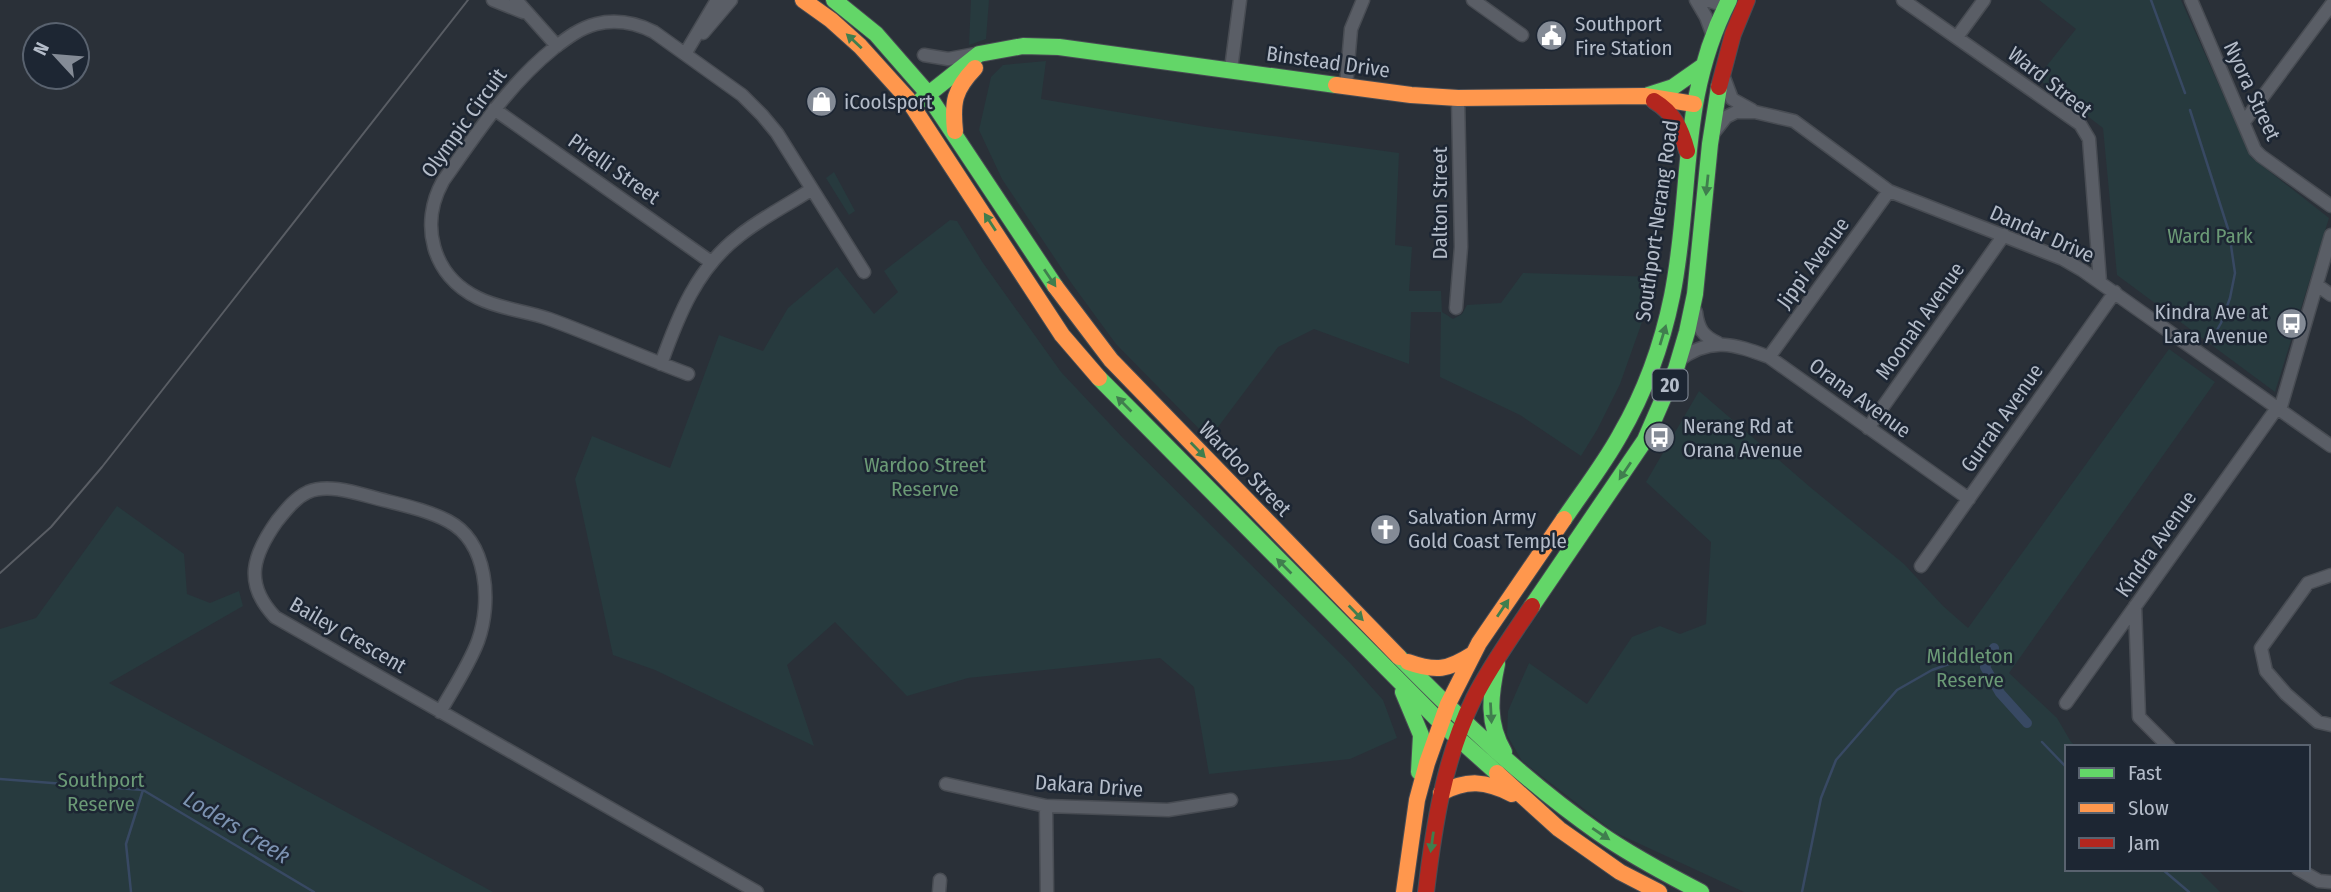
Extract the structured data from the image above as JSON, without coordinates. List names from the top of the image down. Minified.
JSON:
{"streets":{"main road":["Binstead Drive","Southport-Nerang Road","20","Wardoo Street"],"street":["Ward Street","Nyora Street","Olympic Circuit","Pirelli Street","Dalton Street","Dandar Drive","Jippi Avenue","Moonah Avenue","Orana Avenue","Gurrah Avenue","Kindra Avenue","Bailey Crescent","Dakara Drive"]},"crossings":[["Binstead Drive","Dalton Street"],["Binstead Drive","Southport-Nerang Road"],["Binstead Drive","Wardoo Street"],["Ward Street","Dandar Drive"],["Olympic Circuit","Pirelli Street"],["Southport-Nerang Road","Dandar Drive"],["Southport-Nerang Road","Orana Avenue"],["Southport-Nerang Road","Wardoo Street"],["Dandar Drive","Jippi Avenue"],["Dandar Drive","Moonah Avenue"],["Dandar Drive","Gurrah Avenue"],["Dandar Drive","Kindra Avenue"],["Jippi Avenue","Orana Avenue"],["Moonah Avenue","Orana Avenue"],["Orana Avenue","Gurrah Avenue"]],"water":["Loders Creek"],"parks":["Ward Park","Wardoo Street Reserve","Middleton Reserve","Southport Reserve"],"places":{"public building":["Southport Fire Station"],"shop":["iCoolsport"],"bus stop":["Kindra Ave at Lara Avenue","Nerang Rd at Orana Avenue"],"church":["Salvation Army Gold Coast Temple"]},"legend":["Fast","Slow","Jam"],"north":"top left"}
